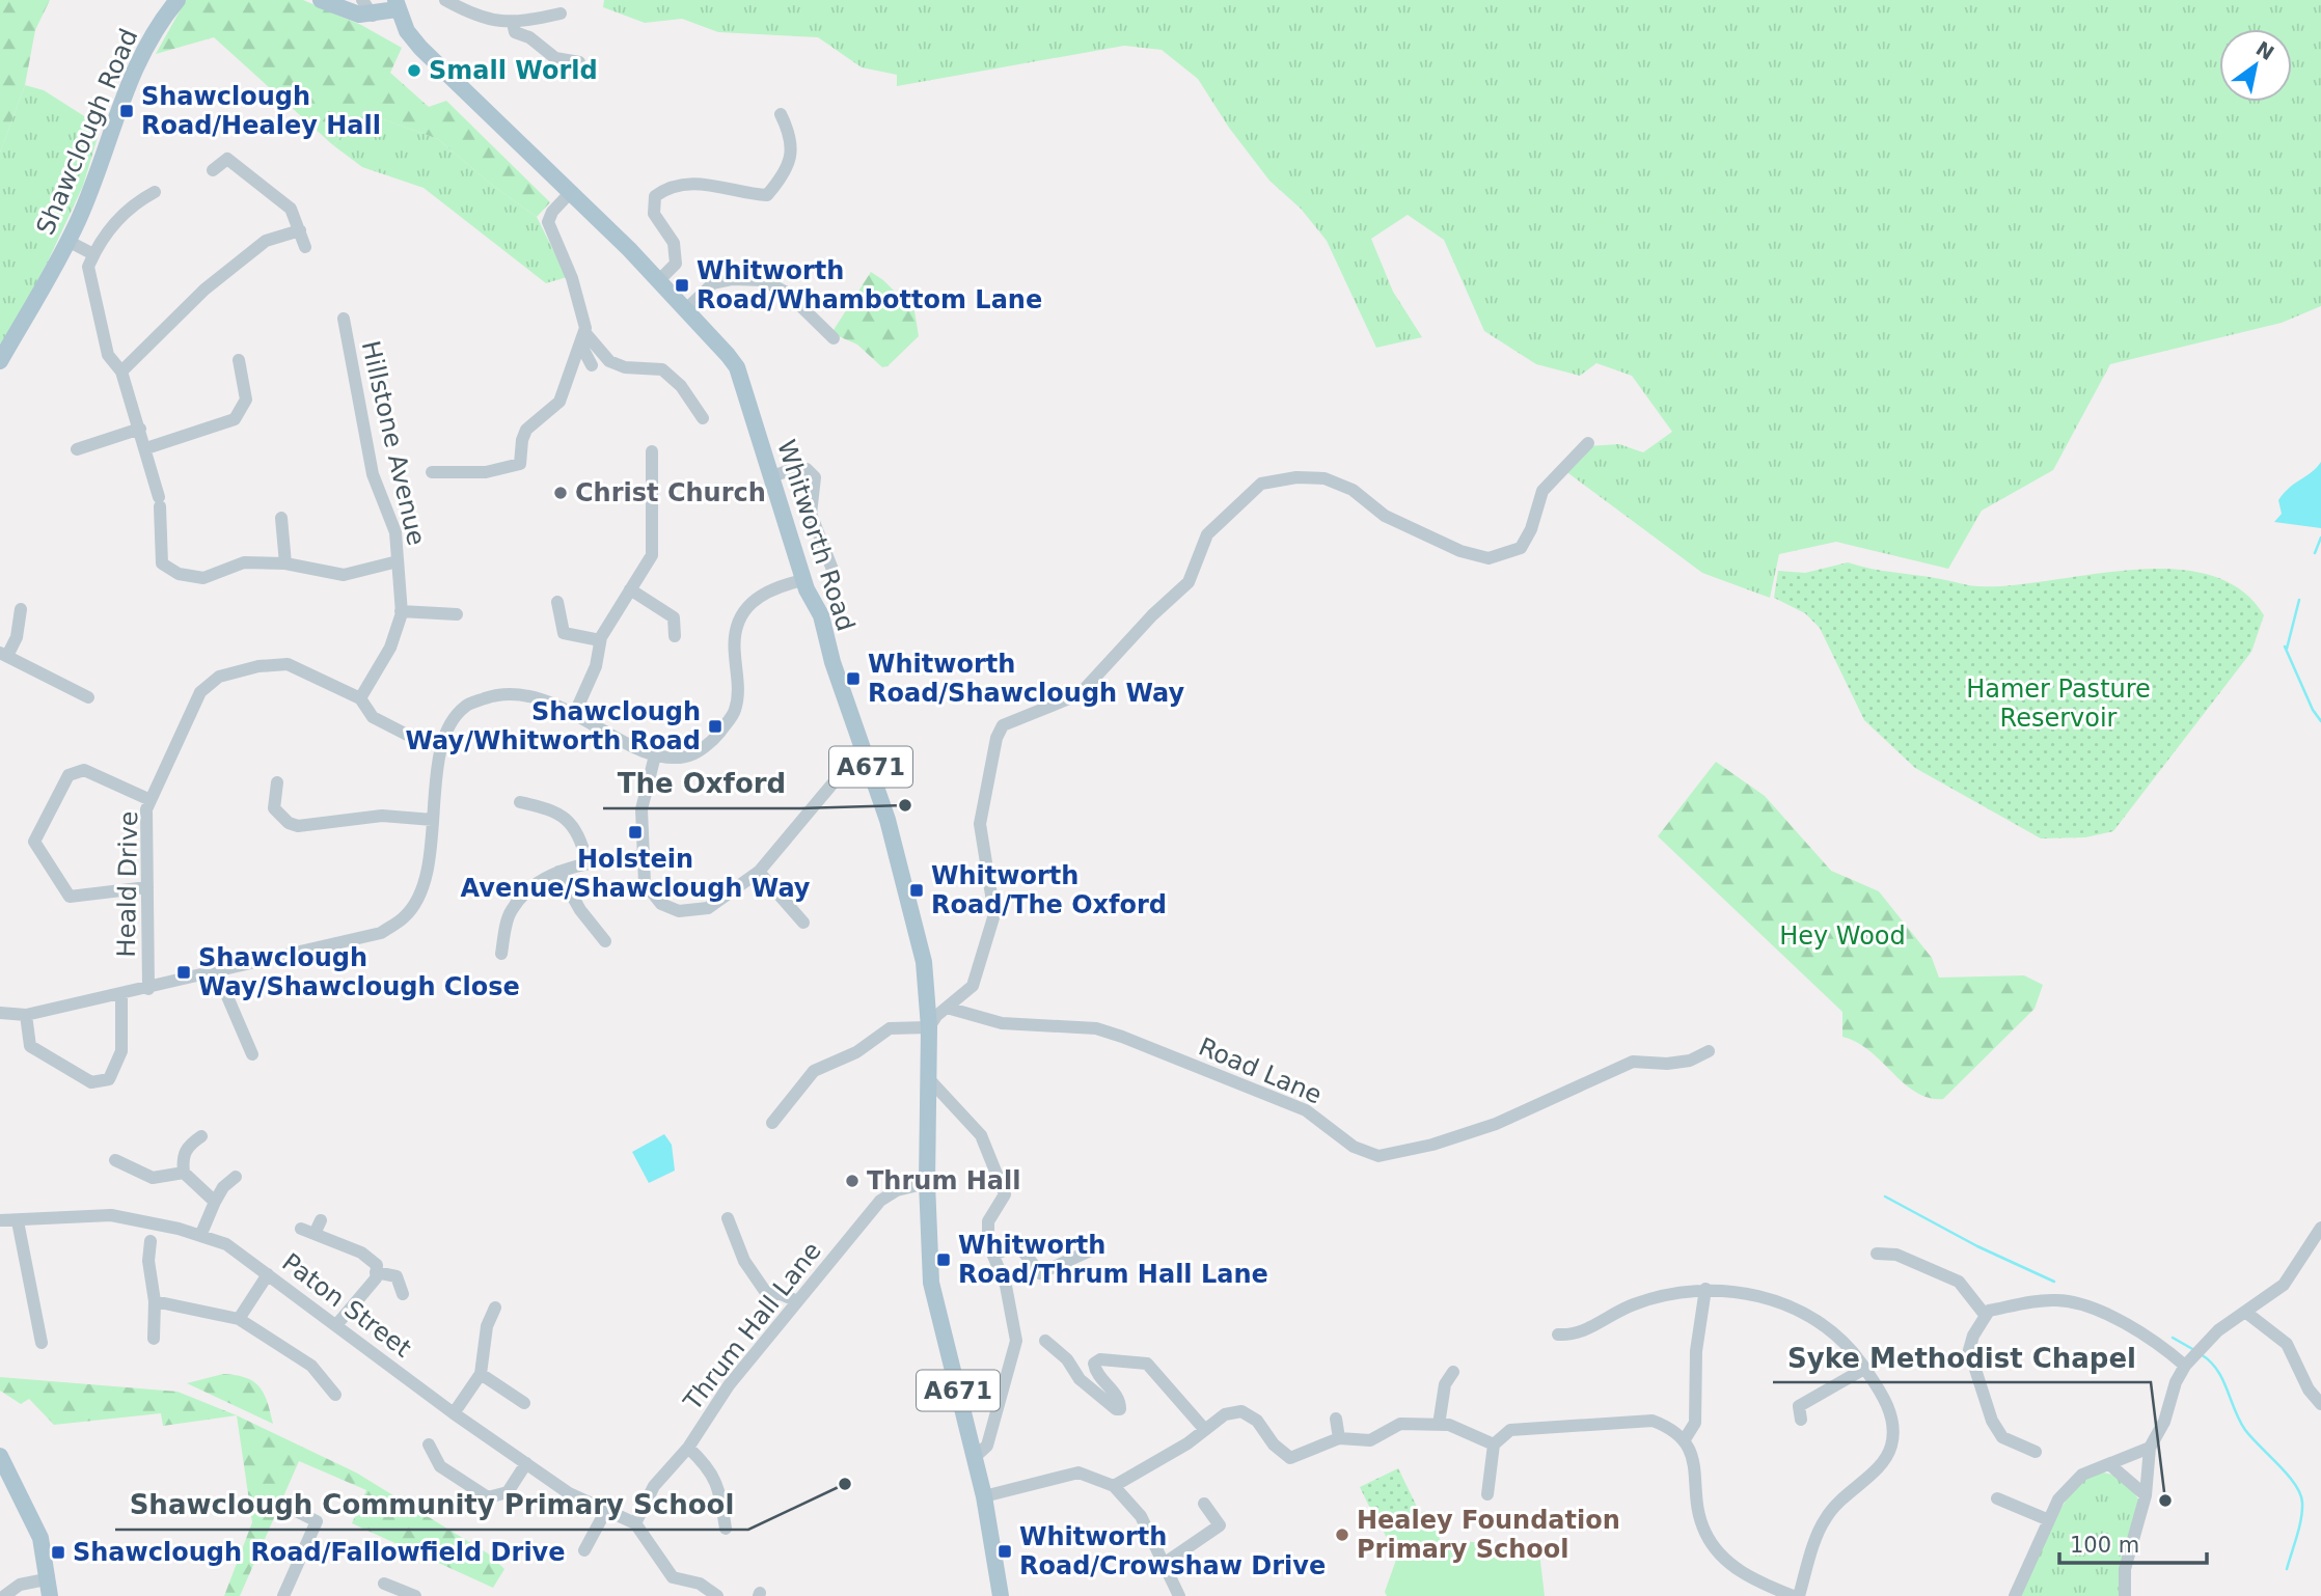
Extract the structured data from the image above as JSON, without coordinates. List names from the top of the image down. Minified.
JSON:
{"streets":{"main road":["Shawclough Road","Whitworth Road","A671"],"street":["Hillstone Avenue","Heald Drive","Road Lane","Paton Street","Thrum Hall Lane"]},"crossings":[["Hillstone Avenue","Heald Drive"],["Whitworth Road","A671"],["Whitworth Road","Thrum Hall Lane"],["Paton Street","Thrum Hall Lane"]],"parks":["Hamer Pasture Reservoir","Hey Wood"],"places":{"other":["Small World","Christ Church","The Oxford","Thrum Hall","Shawclough Community Primary School","Syke Methodist Chapel","Healey Foundation Primary School"],"transit":["Shawclough Road/Healey Hall","Whitworth Road/Whambottom Lane","Whitworth Road/Shawclough Way","Shawclough Way/Whitworth Road","Holstein Avenue/Shawclough Way","Whitworth Road/The Oxford","Shawclough Way/Shawclough Close","Whitworth Road/Thrum Hall Lane","Whitworth Road/Crowshaw Drive","Shawclough Road/Fallowfield Drive"]},"scale_bar":"100 m","north":"top right"}
